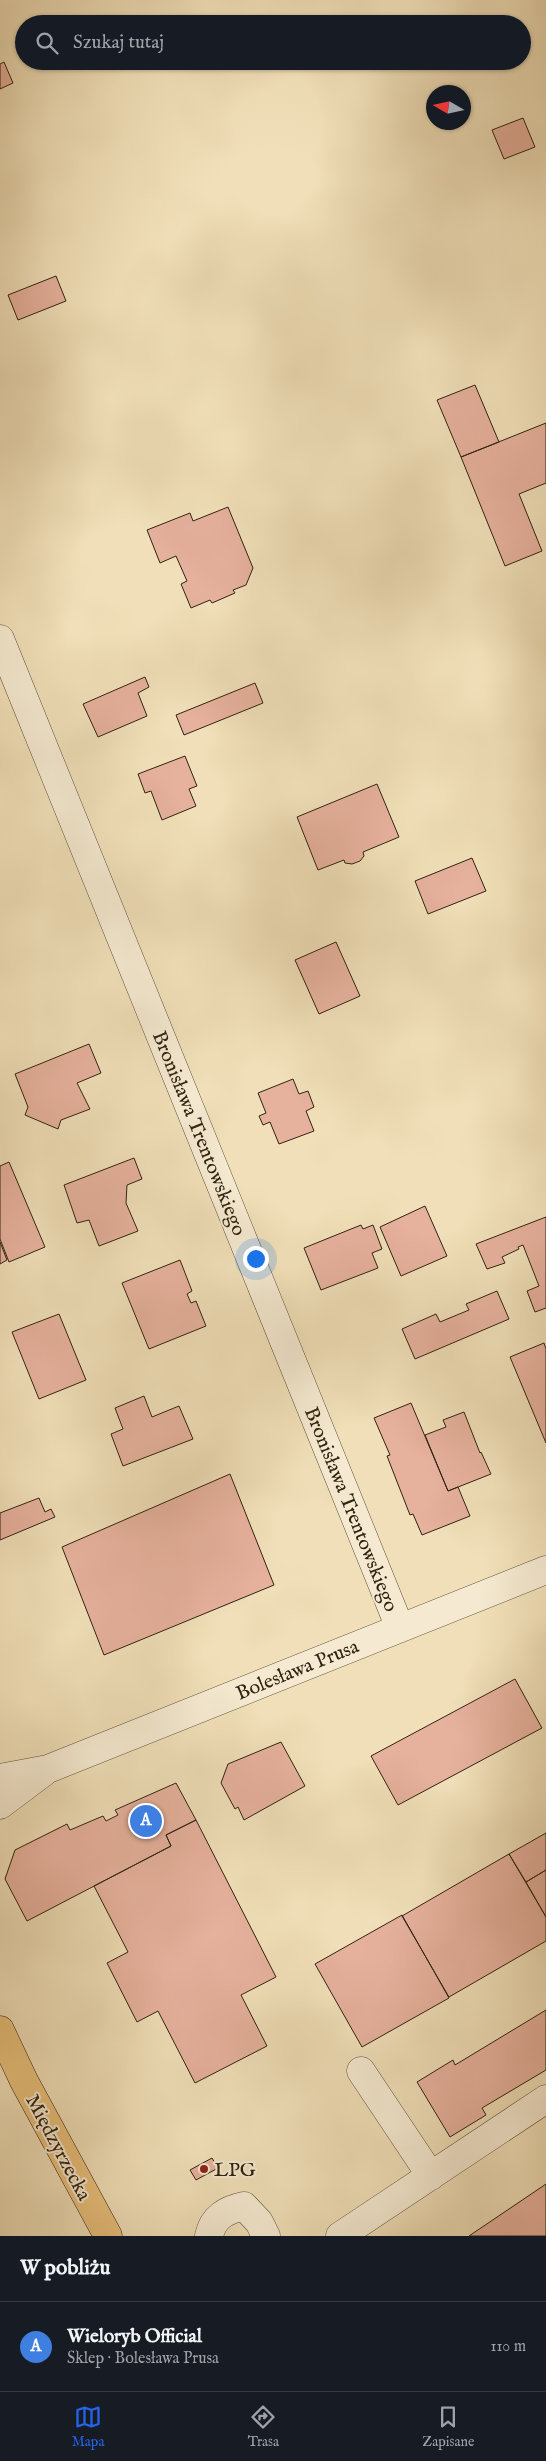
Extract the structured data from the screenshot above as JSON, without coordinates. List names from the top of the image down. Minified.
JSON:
{"streets":{"main road":["Międzyrzecka"],"street":["Bronisława Trentowskiego","Bolesława Prusa"]},"crossings":[["Bronisława Trentowskiego","Bolesława Prusa"]],"places":["LPG"],"north":"left","page":{"search":"Szukaj tutaj","pins":"A","heading":"W pobliżu","list":[{"mark":"A","name":"Wieloryb Official","note":"Sklep · Bolesława Prusa","value":"110 m"}],"nav":["Mapa","Trasa","Zapisane"]}}
